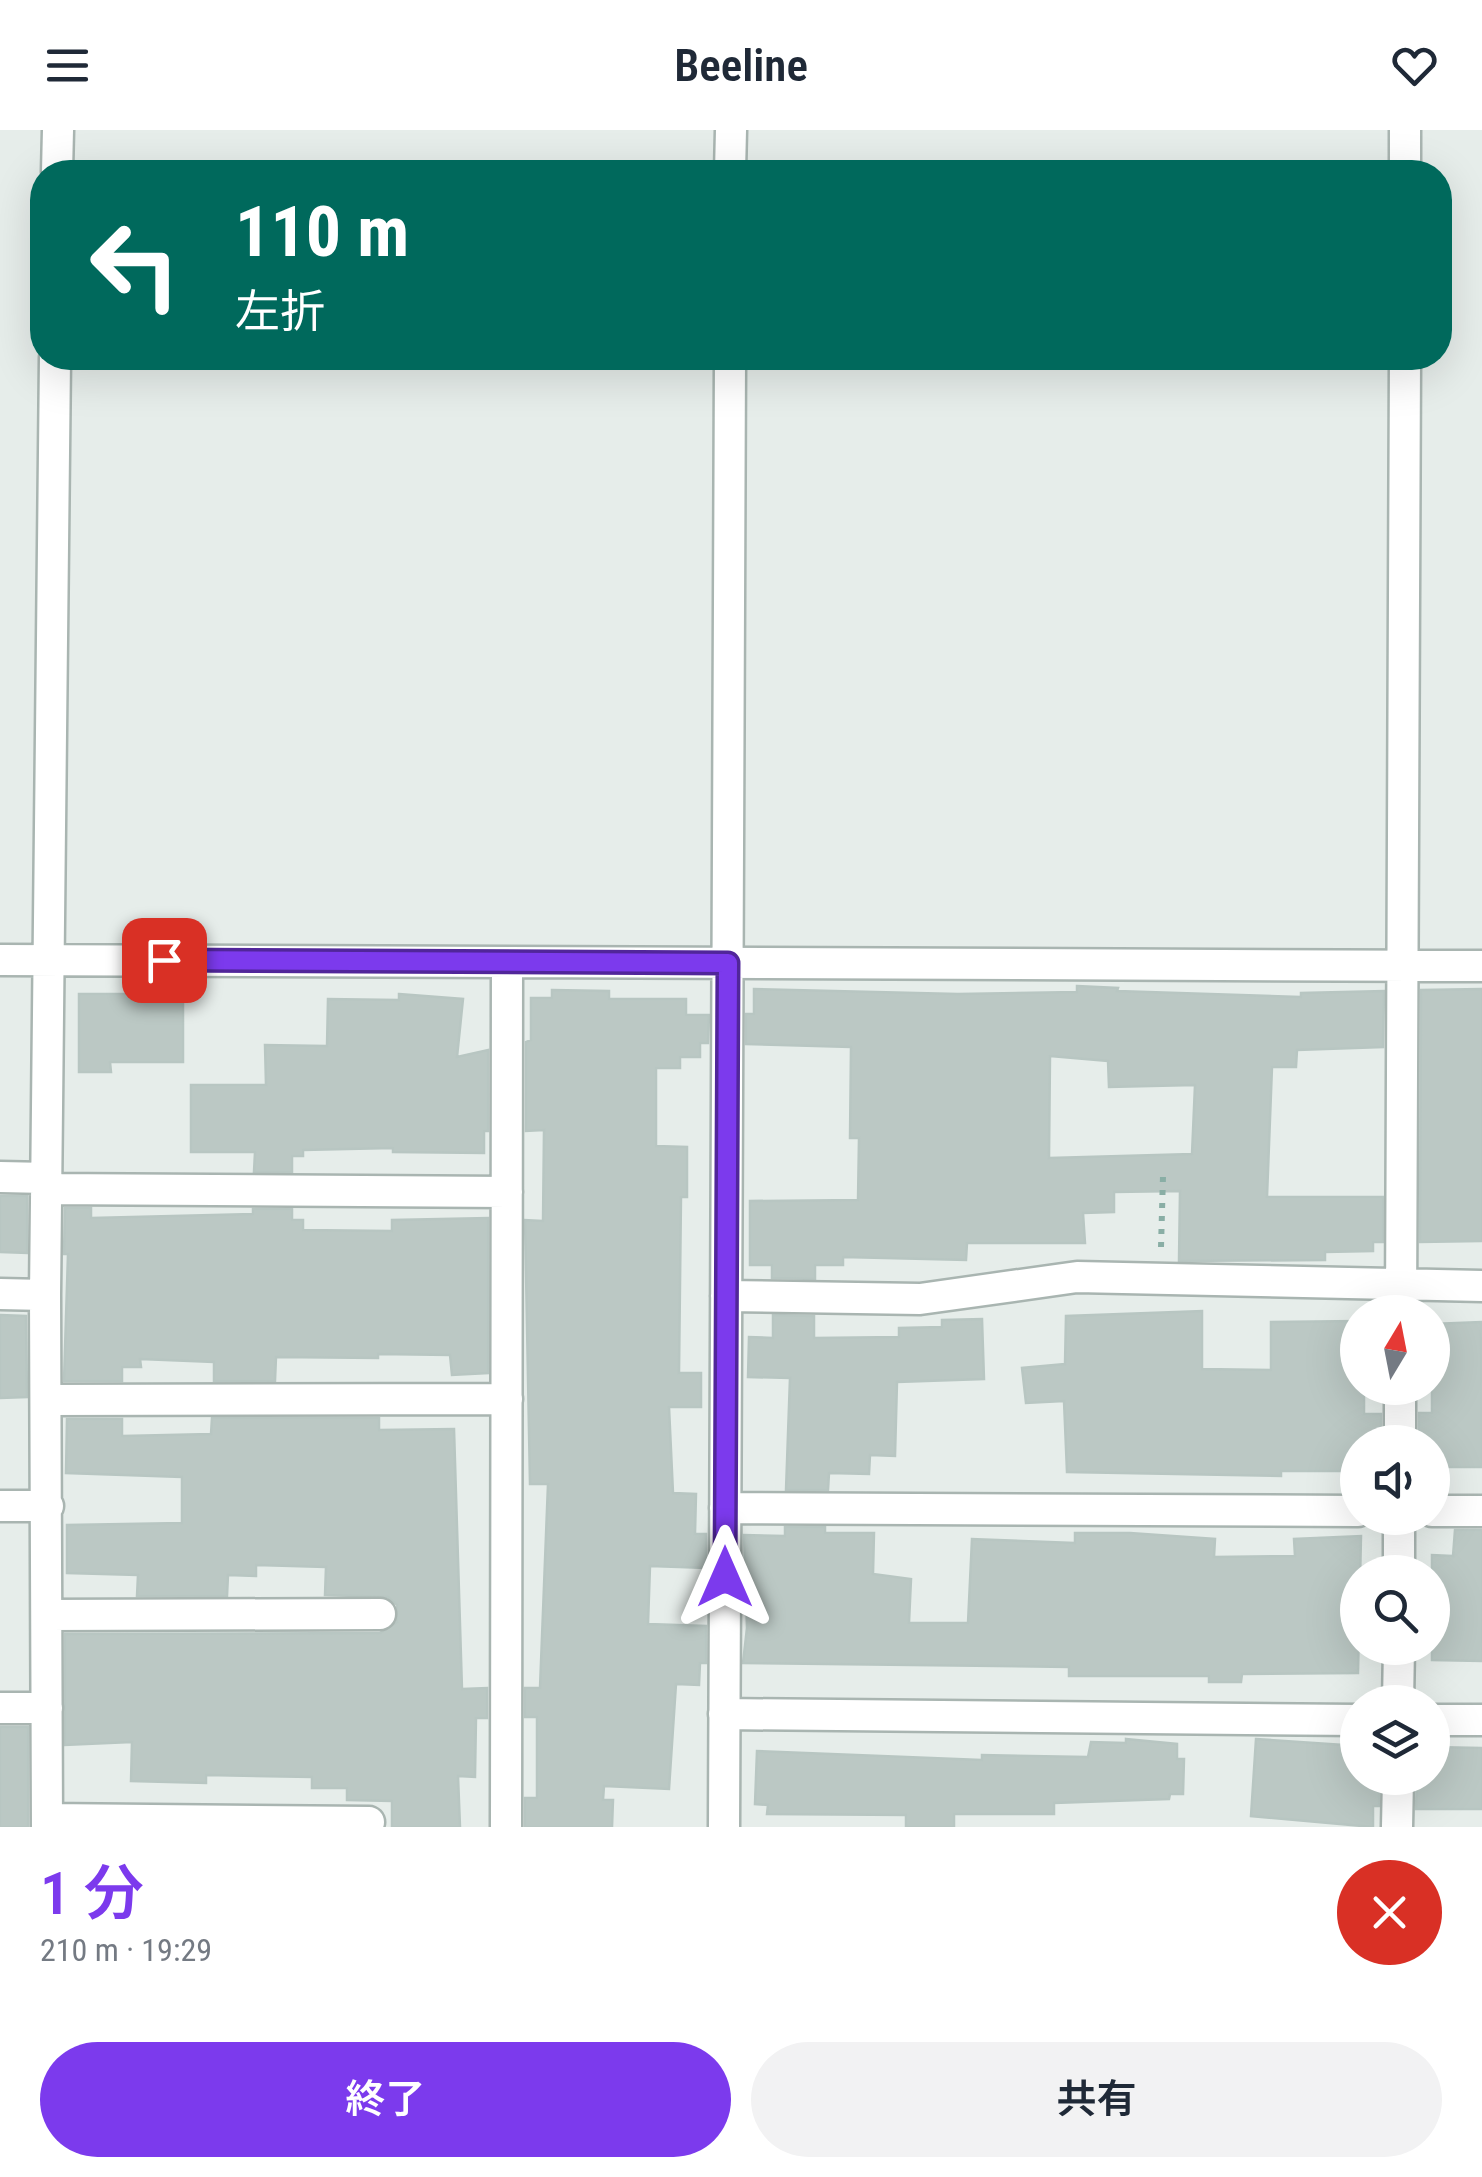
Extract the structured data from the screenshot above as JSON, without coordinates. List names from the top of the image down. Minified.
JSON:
{"north":"top","page":{"header":"Beeline","turn":["110 m","左折"],"heading":["1 分","210 m · 19:29"],"buttons":["終了","共有"]}}
